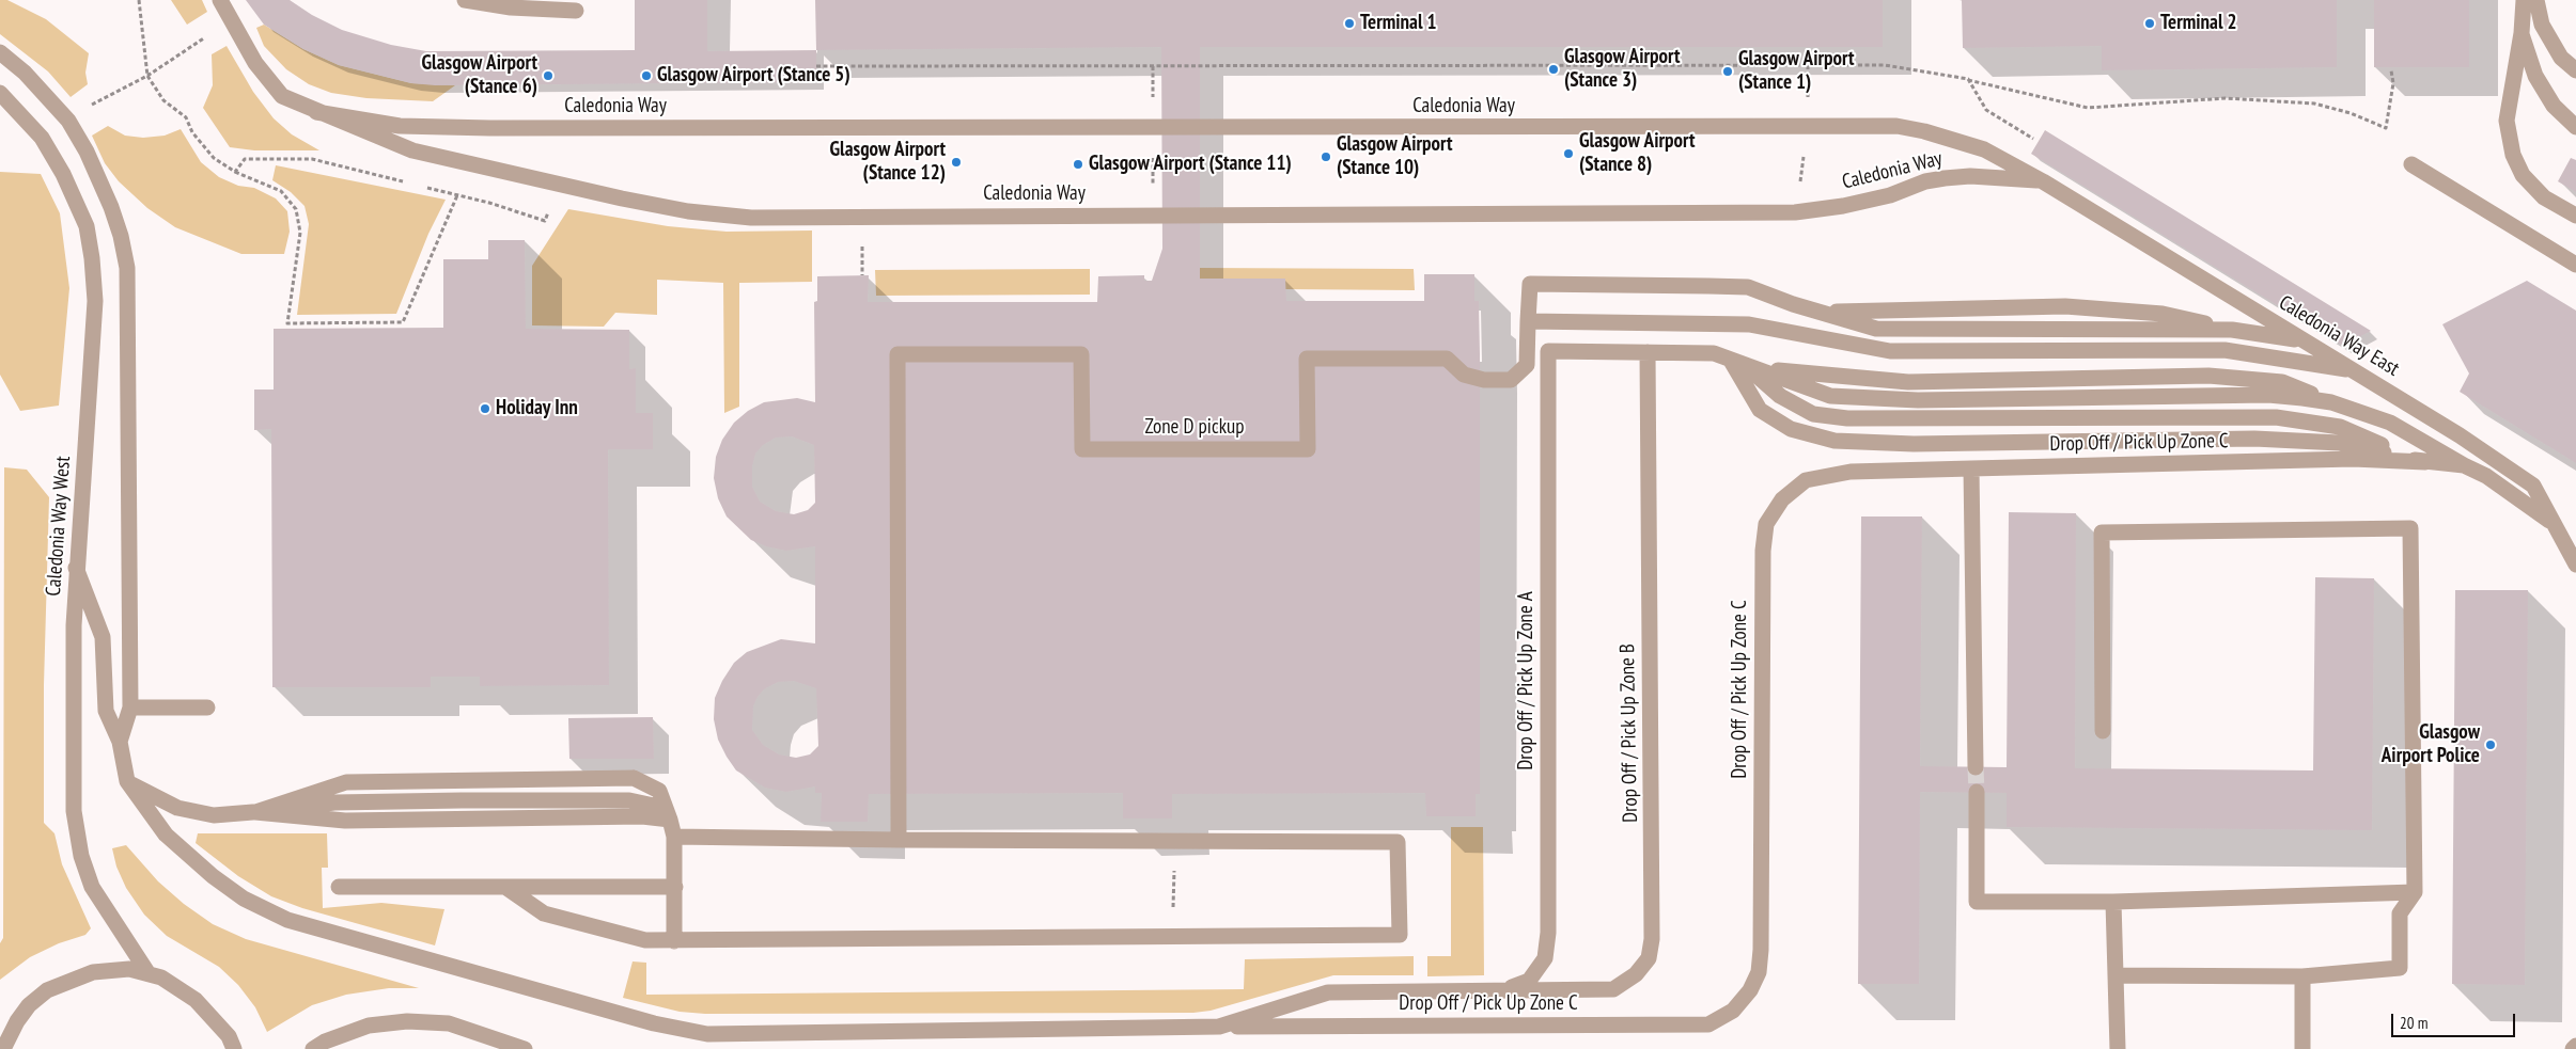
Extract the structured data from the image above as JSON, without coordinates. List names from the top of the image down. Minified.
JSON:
{"streets":{"street":["Caledonia Way","Caledonia Way East","Zone D pickup","Drop Off / Pick Up Zone C","Caledonia Way West","Drop Off / Pick Up Zone A","Drop Off / Pick Up Zone B"]},"crossings":[["Caledonia Way","Caledonia Way East"],["Drop Off / Pick Up Zone C","Drop Off / Pick Up Zone B"],["Drop Off / Pick Up Zone A","Drop Off / Pick Up Zone B"]],"places":["Terminal 1","Terminal 2","Glasgow Airport (Stance 3)","Glasgow Airport (Stance 1)","Glasgow Airport (Stance 6)","Glasgow Airport (Stance 5)","Glasgow Airport (Stance 8)","Glasgow Airport (Stance 10)","Glasgow Airport (Stance 12)","Glasgow Airport (Stance 11)","Holiday Inn","Glasgow Airport Police"],"scale_bar":"20 m"}
